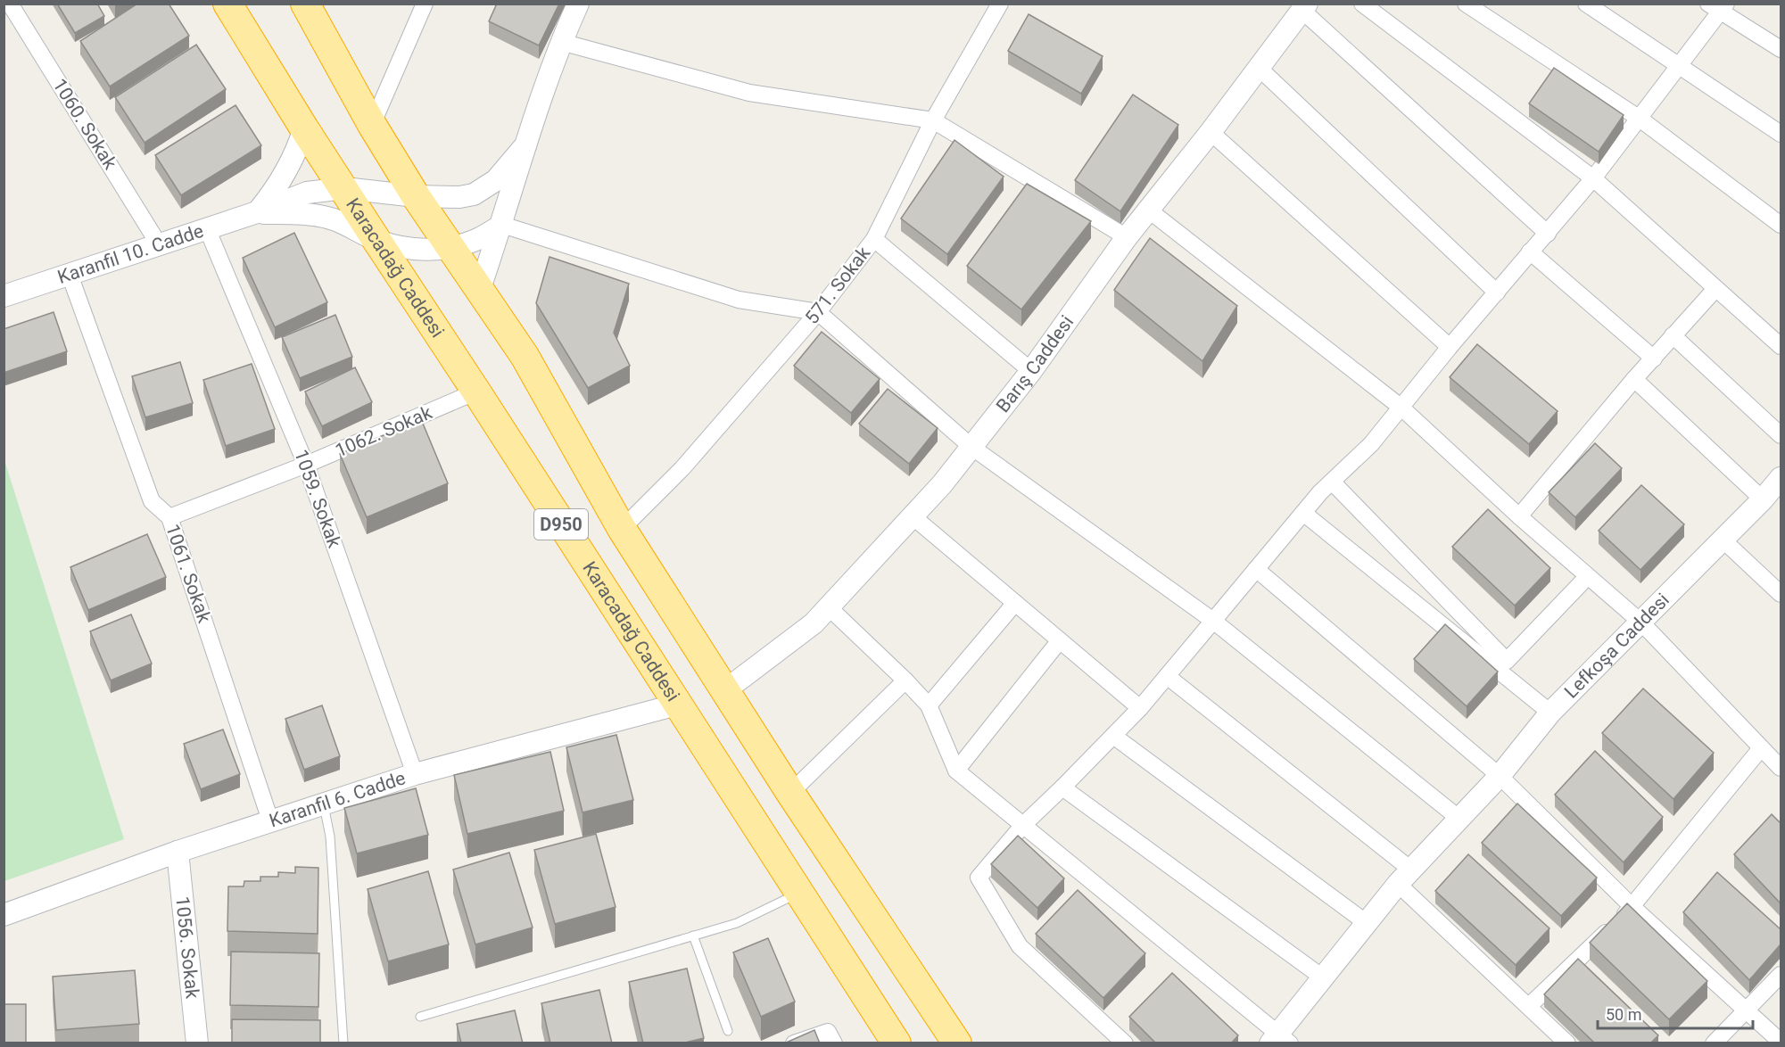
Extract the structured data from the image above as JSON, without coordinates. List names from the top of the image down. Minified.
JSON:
{"streets":{"highway":["Karacadağ Caddesi","D950"],"street":["1060. Sokak","Karanfil 10. Cadde","571. Sokak","Barış Caddesi","1062. Sokak","1059. Sokak","1061. Sokak","Lefkoşa Caddesi","Karanfil 6. Cadde","1056. Sokak"]},"crossings":[["1060. Sokak","Karanfil 10. Cadde"],["Karanfil 10. Cadde","Karacadağ Caddesi"],["Karanfil 10. Cadde","1059. Sokak"],["Karanfil 10. Cadde","D950"],["Karanfil 10. Cadde","1061. Sokak"],["Karacadağ Caddesi","1062. Sokak"],["Karacadağ Caddesi","Karanfil 6. Cadde"],["571. Sokak","D950"],["Barış Caddesi","D950"],["1062. Sokak","1059. Sokak"],["1062. Sokak","1061. Sokak"],["1059. Sokak","Karanfil 6. Cadde"],["1061. Sokak","Karanfil 6. Cadde"],["Karanfil 6. Cadde","1056. Sokak"]],"scale_bar":"50 m"}
